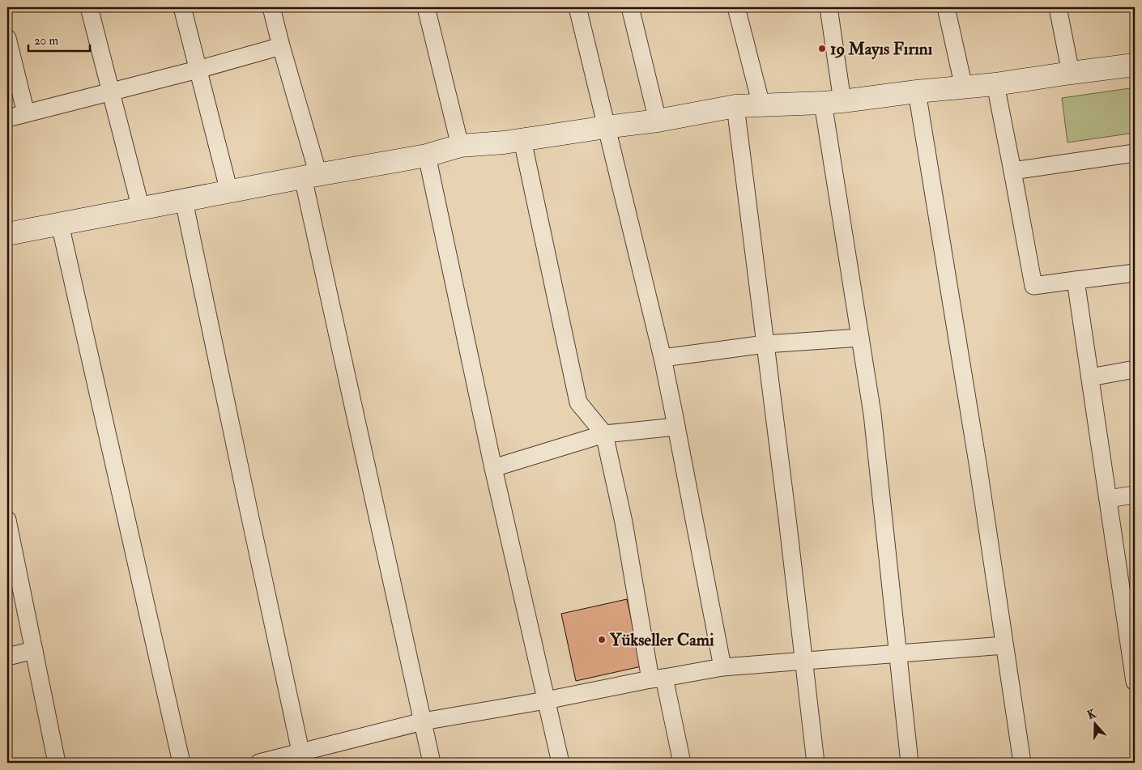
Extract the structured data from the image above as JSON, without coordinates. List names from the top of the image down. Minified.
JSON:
{"places":["19 Mayıs Fırını","Yükseller Cami"],"scale_bar":"20 m","north":"top"}
